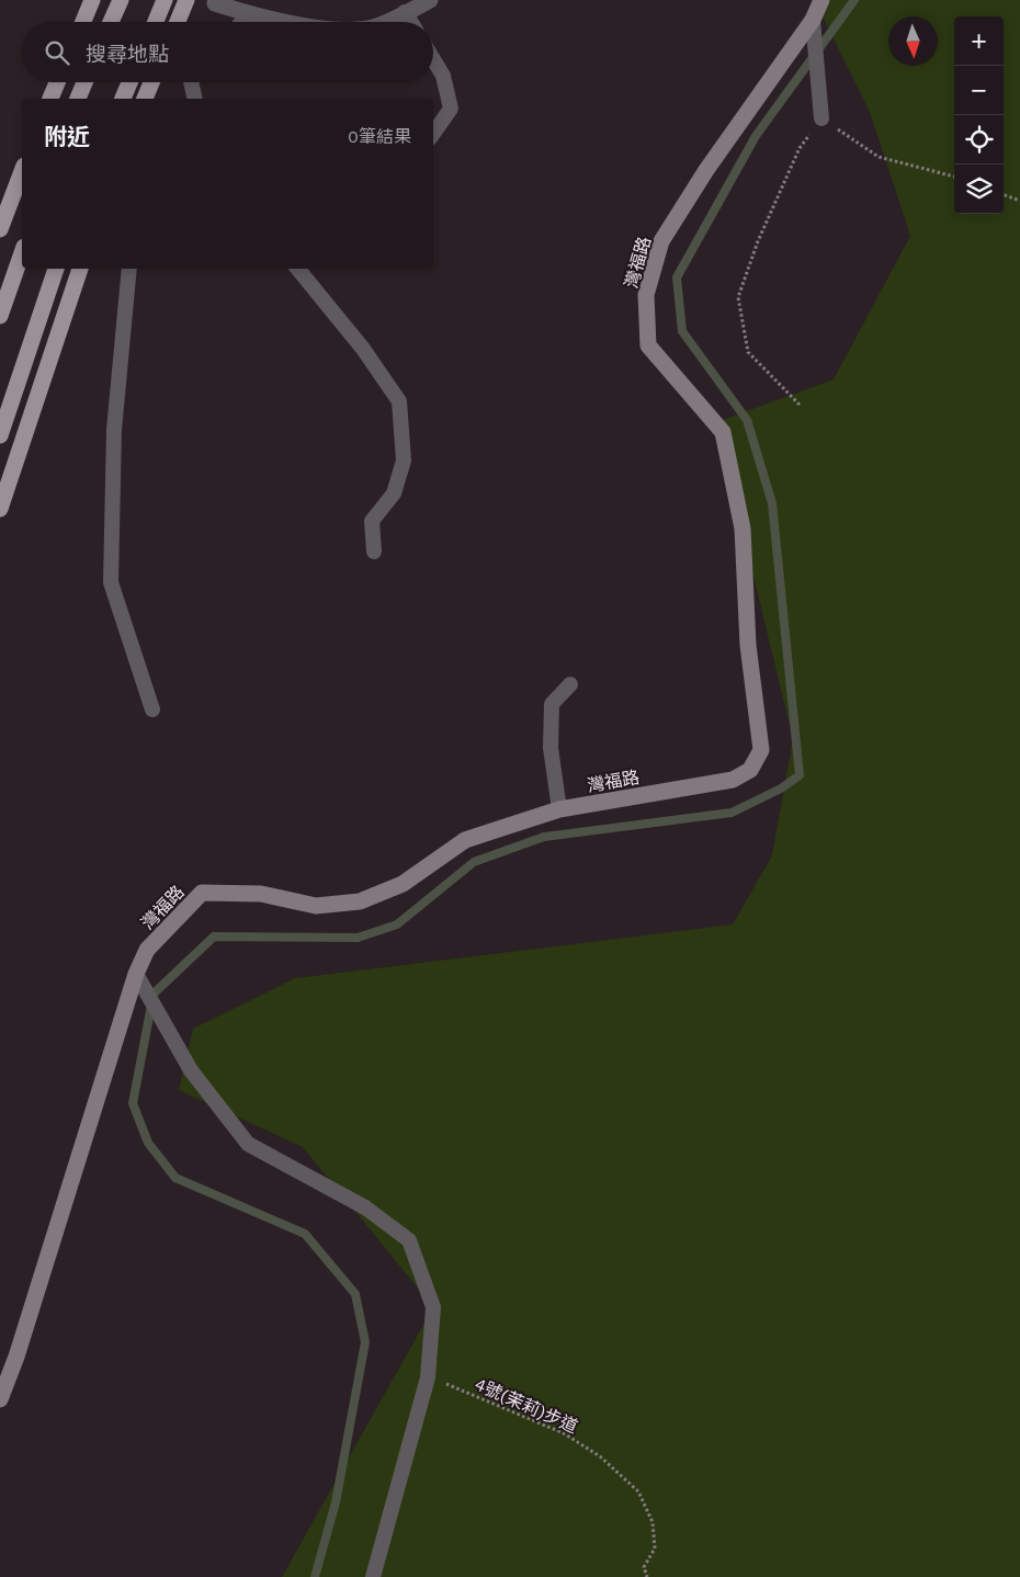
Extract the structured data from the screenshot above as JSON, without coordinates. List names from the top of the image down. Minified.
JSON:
{"streets":{"street":["灣福路"],"path":["4號(茉莉)步道"]},"north":"bottom","page":{"map_buttons":["+","−"],"search":"搜尋地點","heading":["附近","0筆結果"]}}
